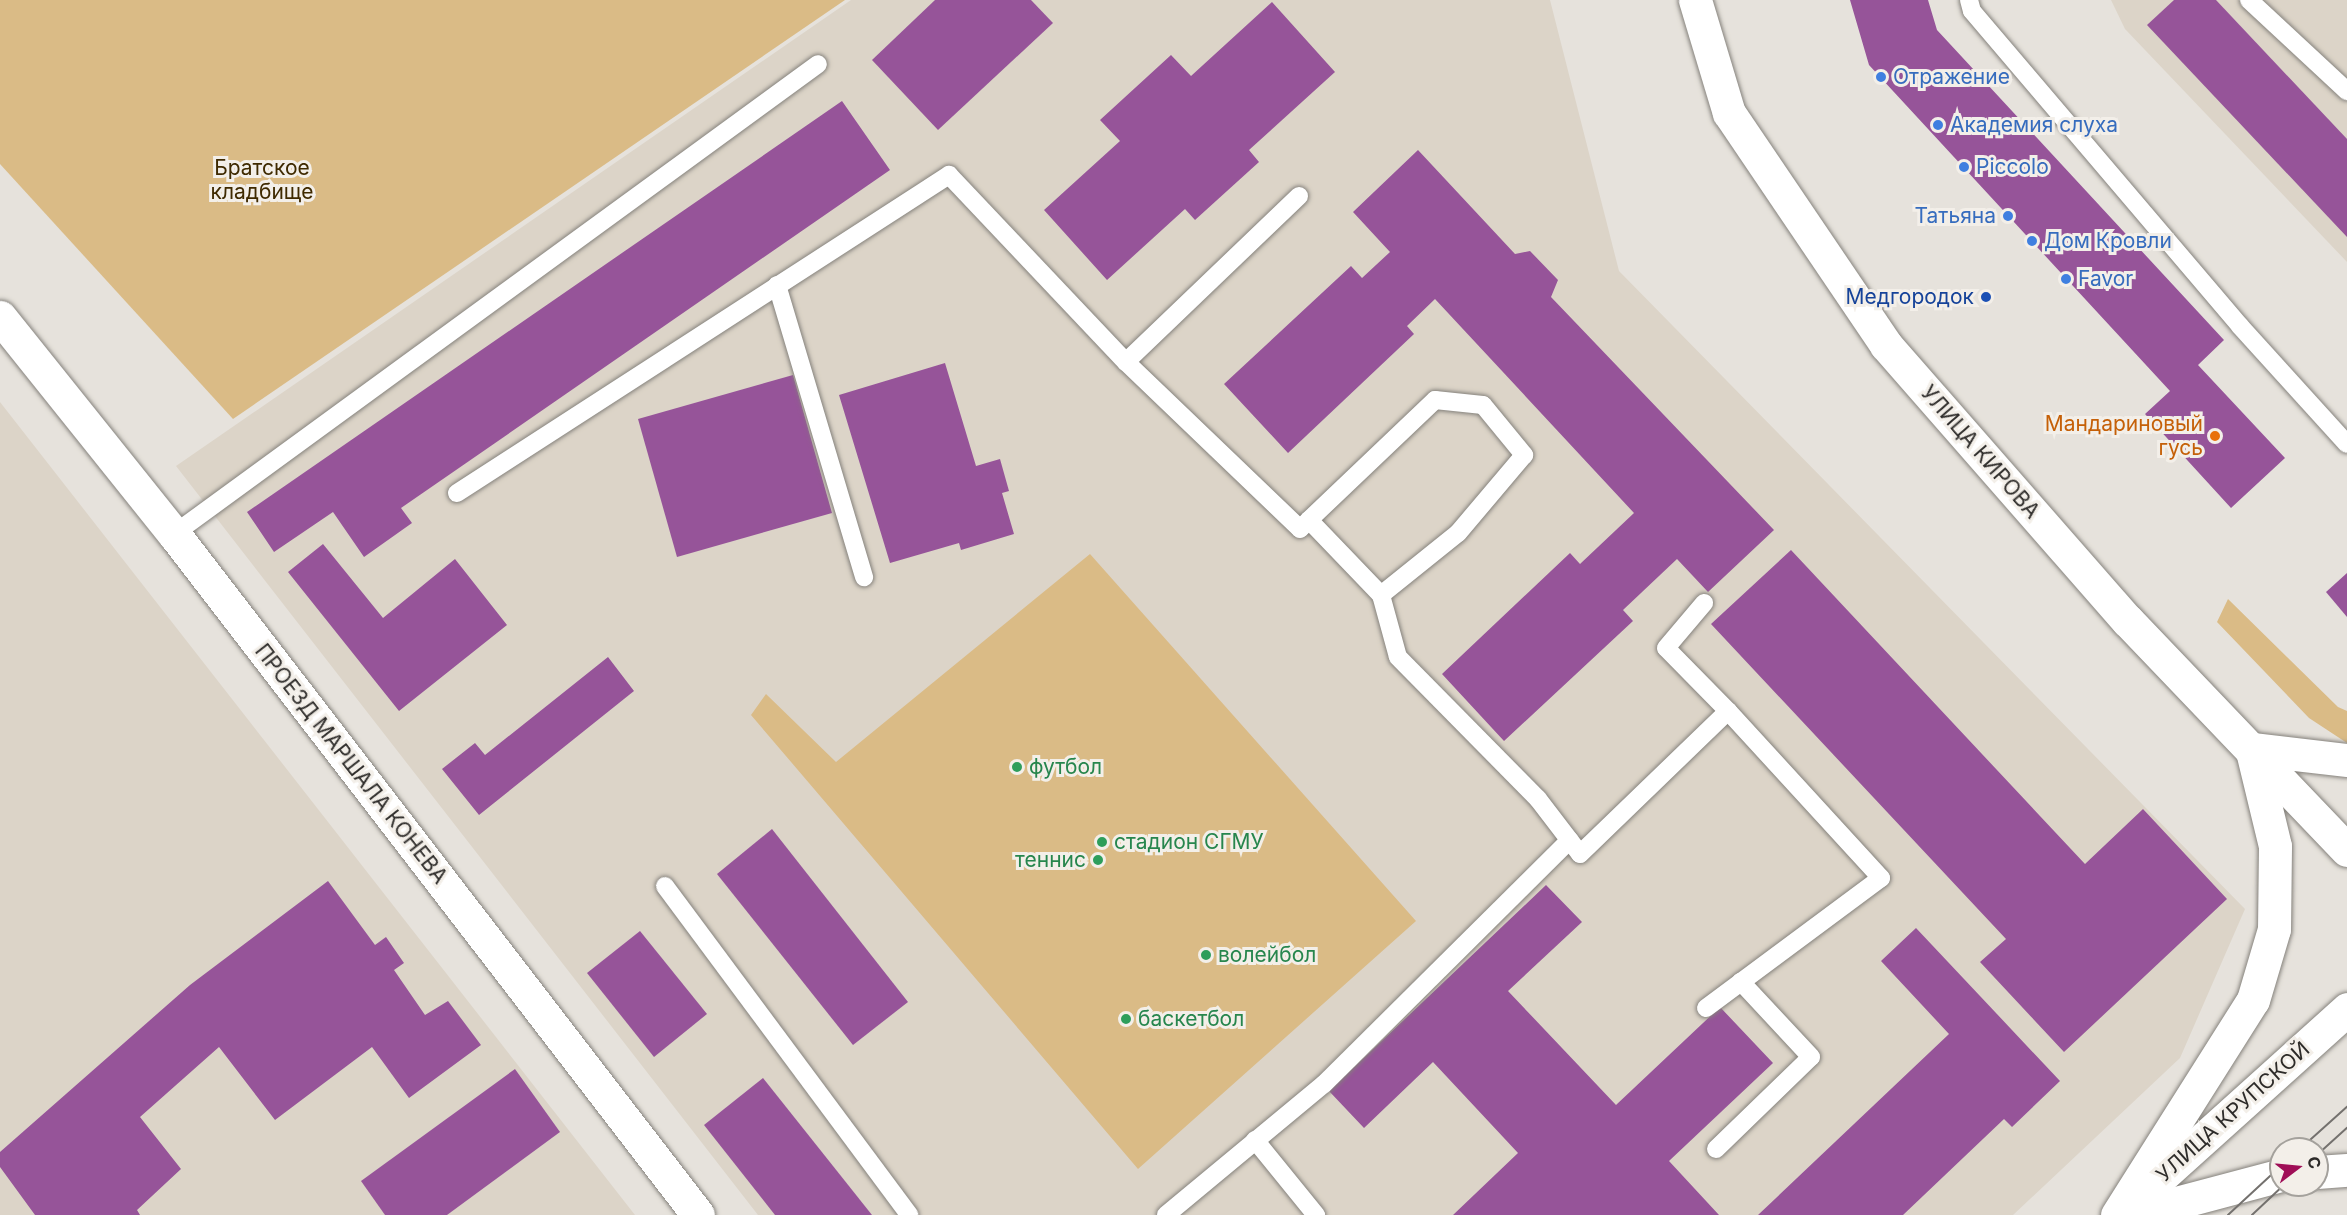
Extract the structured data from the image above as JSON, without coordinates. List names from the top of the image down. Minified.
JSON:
{"streets":{"main road":["УЛИЦА КИРОВА","ПРОЕЗД МАРШАЛА КОНЕВА","УЛИЦА КРУПСКОЙ"]},"parks":["Братское кладбище"],"places":["Отражение","Академия слуха","Piccolo","Татьяна","Дом Кровли","Favor","Медгородок","Мандариновый гусь","футбол","стадион СГМУ","теннис","волейбол","баскетбол"],"north":"right"}
